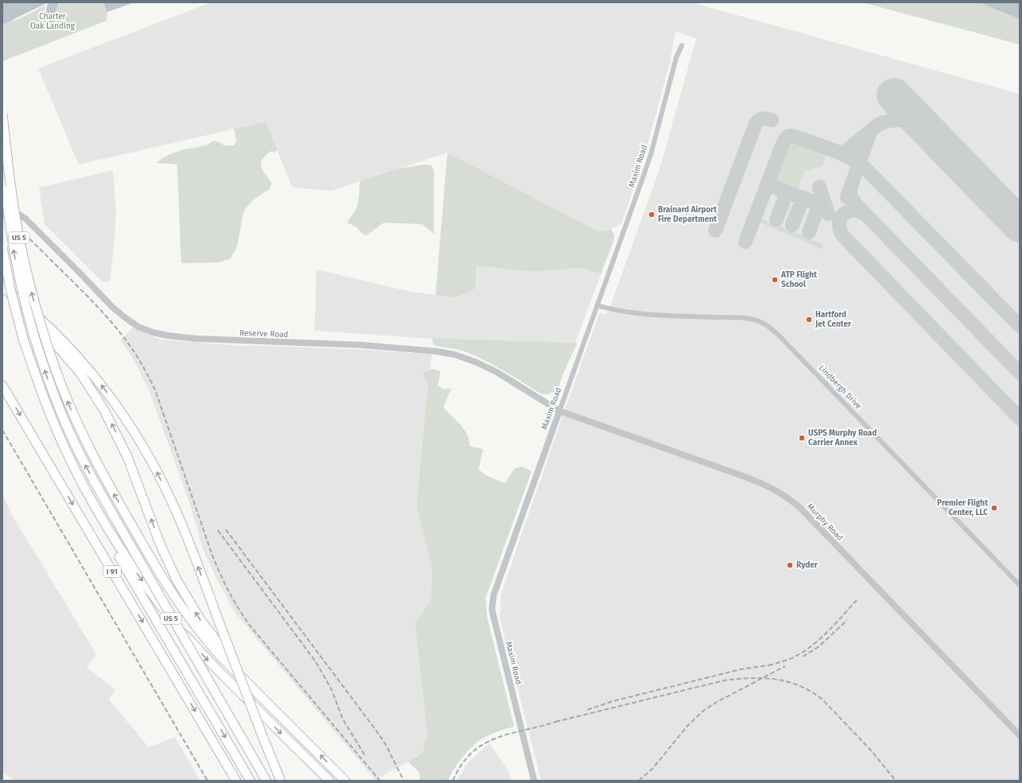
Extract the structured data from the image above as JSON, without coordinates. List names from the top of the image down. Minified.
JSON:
{"streets":{"highway":["US 5","I 91"],"street":["Maxim Road","Reserve Road","Lindbergh Drive","Murphy Road"]},"crossings":[["Maxim Road","Reserve Road"],["Maxim Road","Lindbergh Drive"],["Maxim Road","Murphy Road"],["Reserve Road","Murphy Road"]],"parks":["Charter Oak Landing"],"places":["Brainard Airport Fire Department","ATP Flight School","Hartford Jet Center","USPS Murphy Road Carrier Annex","Premier Flight Center, LLC","Ryder"]}
